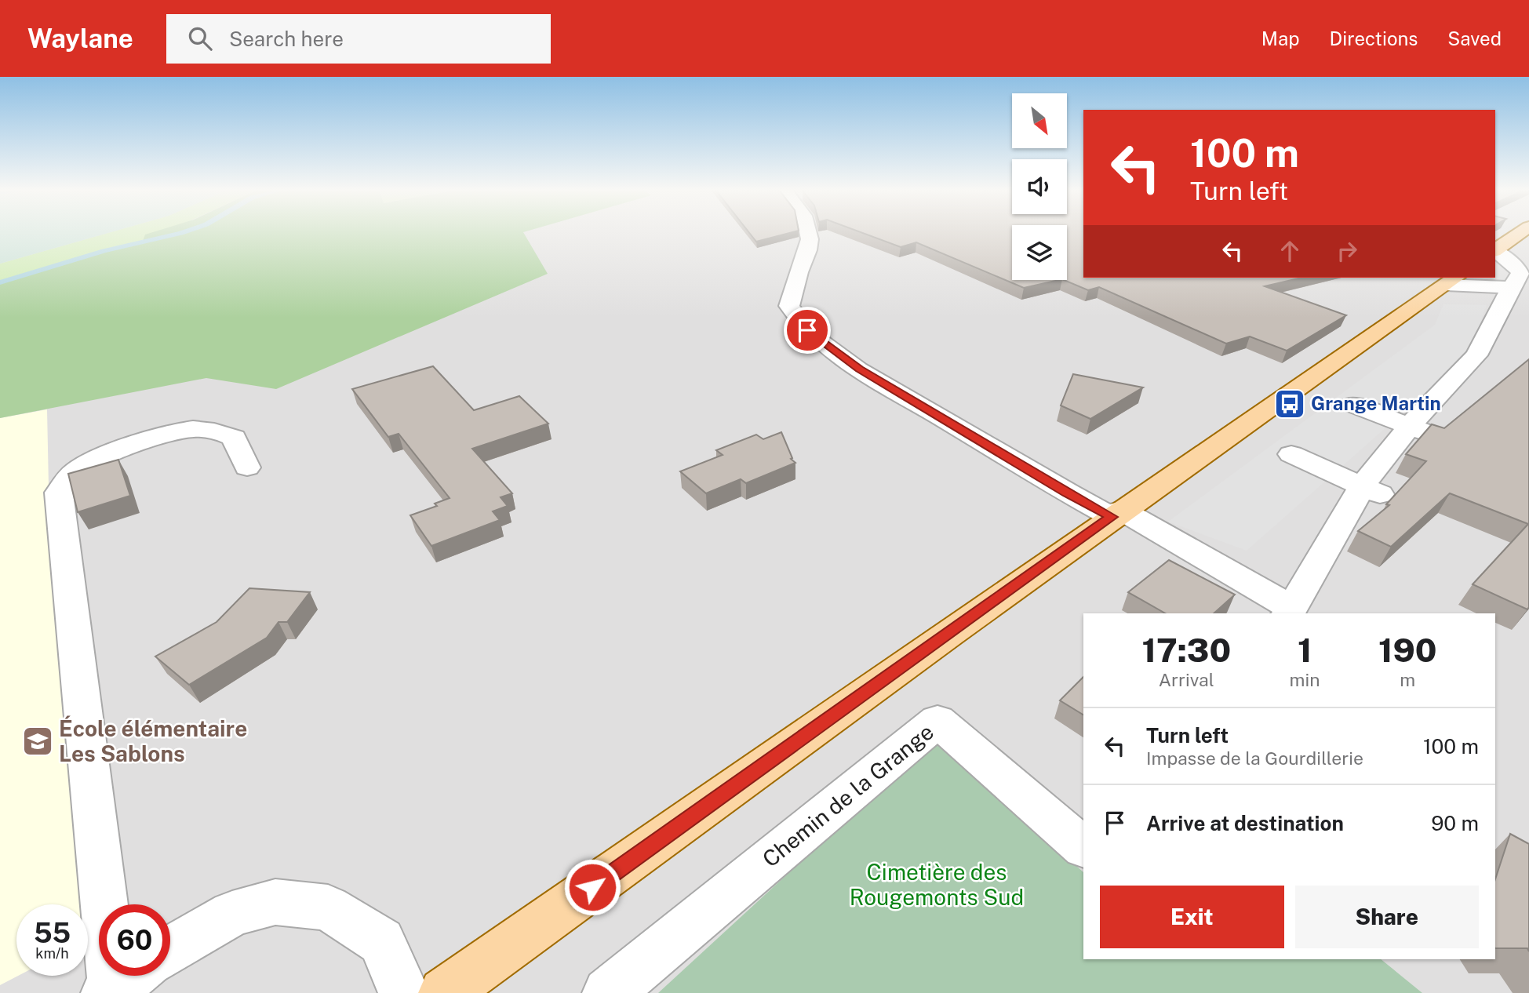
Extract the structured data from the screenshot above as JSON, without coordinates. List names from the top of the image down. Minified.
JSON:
{"streets":{"street":["Chemin de la Grange"]},"parks":["Cimetière des Rougemonts Sud"],"places":{"bus stop":["Grange Martin"],"school or university":["École élémentaire Les Sablons"]},"north":"bottom right","page":{"header":"Waylane","search":"Search here","nav":["Map","Directions","Saved"],"turn":["100 m","Turn left"],"eta":["17:30","Arrival","1","min","190","m"],"list":[{"name":"Turn left","note":"Impasse de la Gourdillerie","value":"100 m"},{"name":"Arrive at destination","value":"90 m"}],"buttons":["Exit","Share"],"speed":"55 km/h","limit":"60"}}
